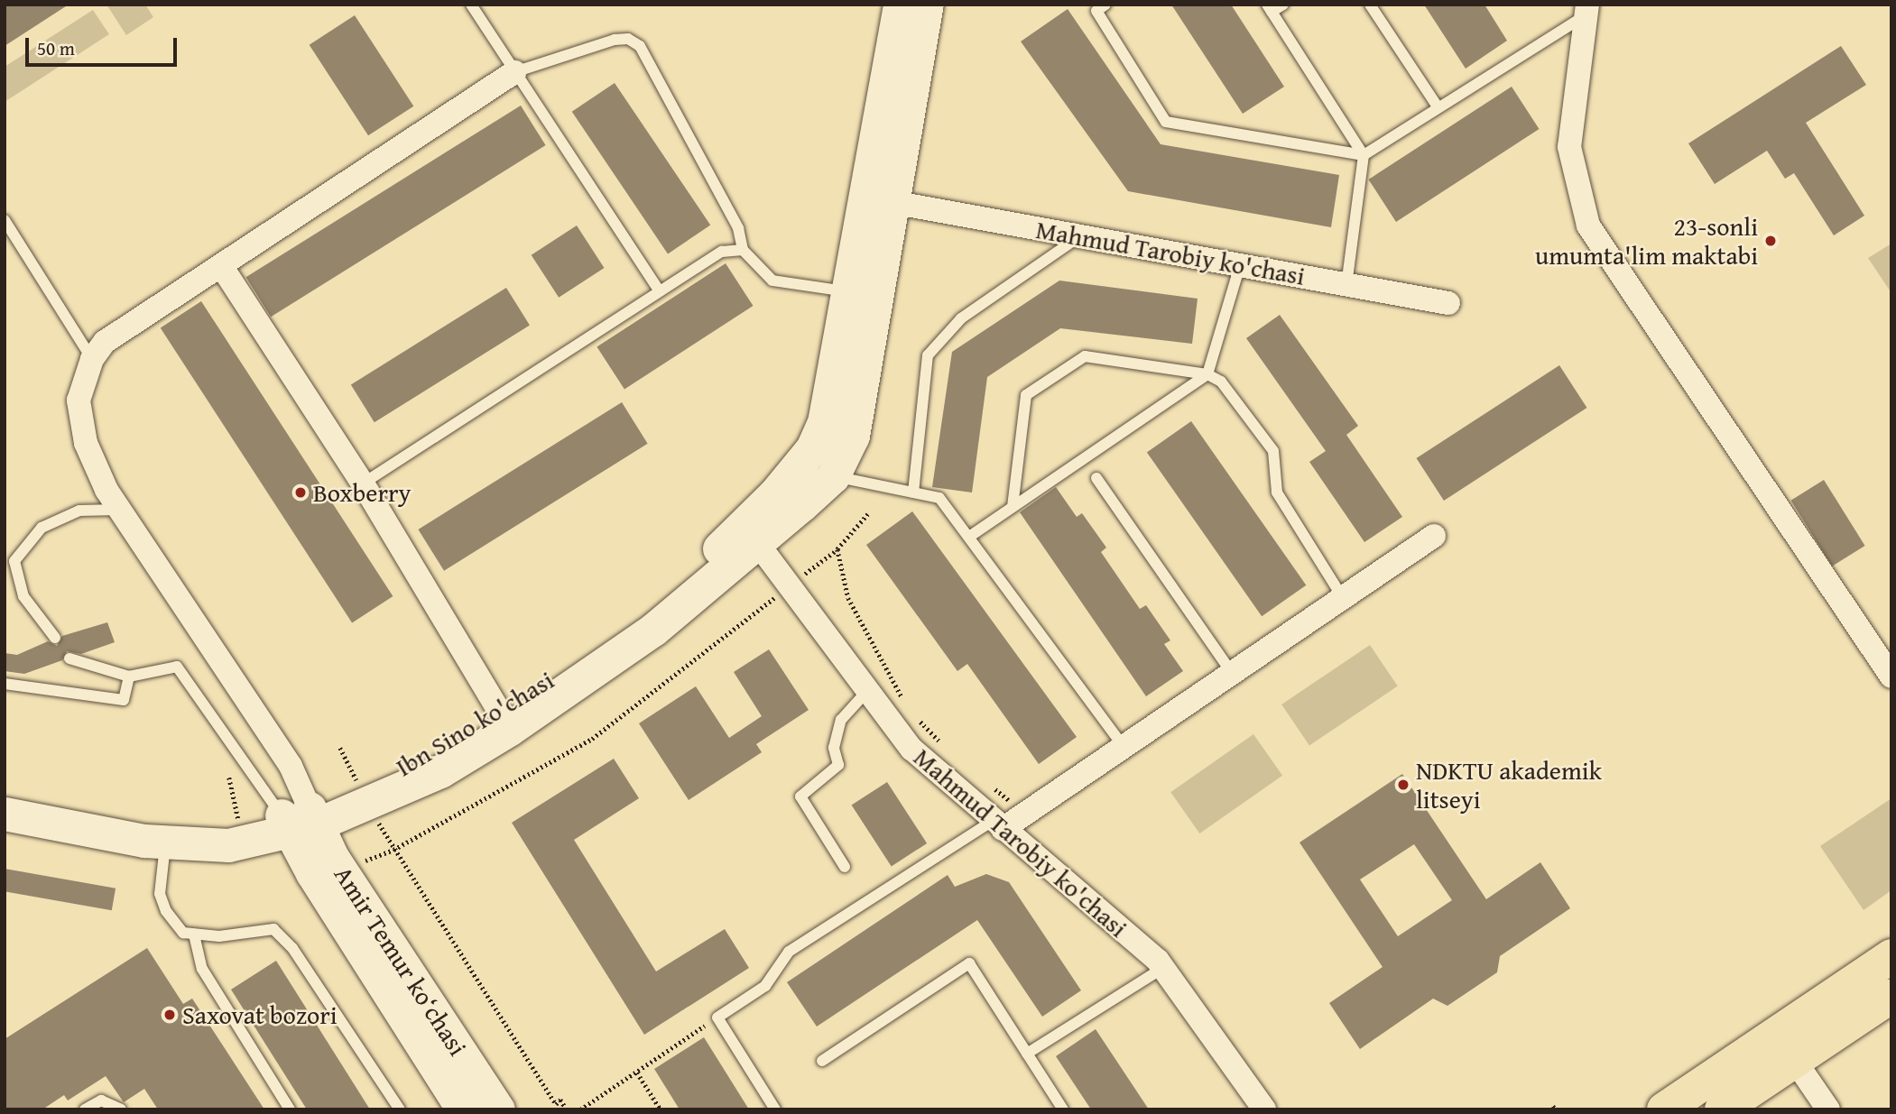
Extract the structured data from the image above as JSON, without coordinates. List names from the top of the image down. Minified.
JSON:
{"streets":{"main road":["Amir Temur ko‘chasi"],"street":["Mahmud Tarobiy ko'chasi"]},"places":["23-sonli umumta'lim maktabi","Boxberry","NDKTU akademik litseyi","Saxovat bozori"],"scale_bar":"50 m"}
